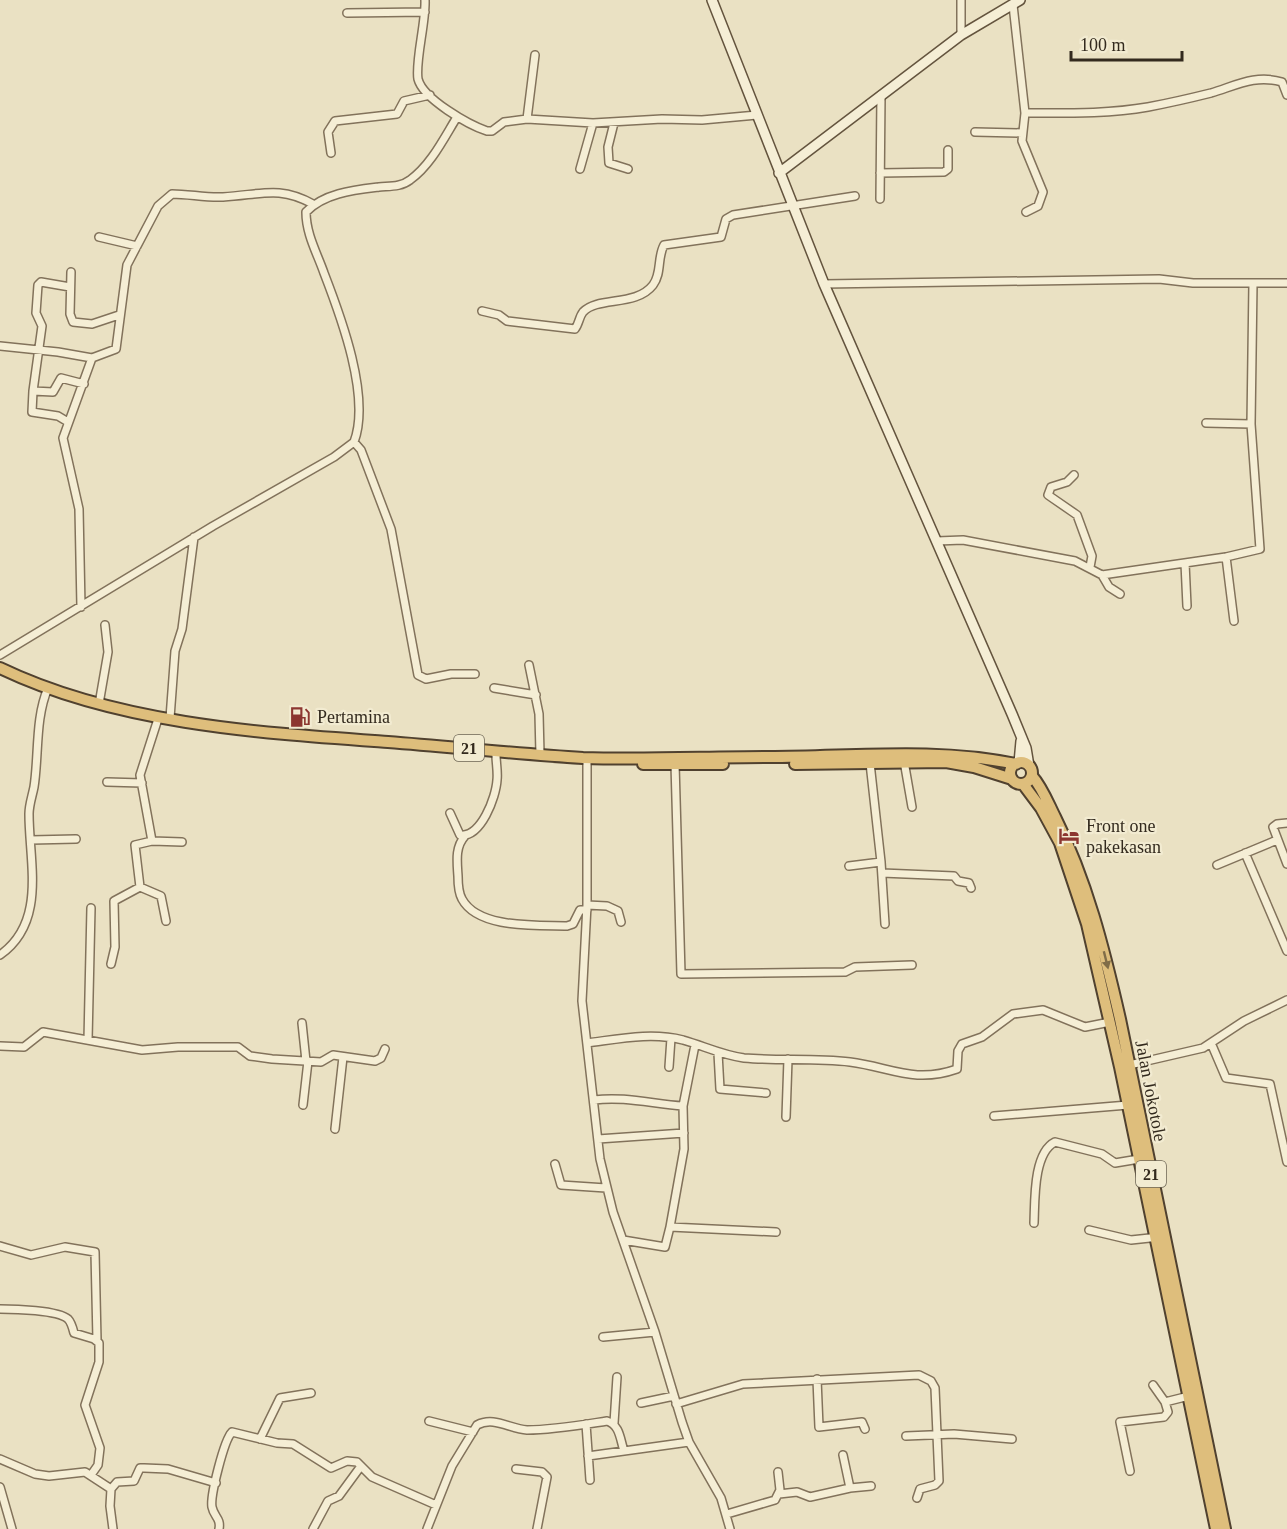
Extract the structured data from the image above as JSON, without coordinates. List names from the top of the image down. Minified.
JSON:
{"streets":{"highway":["21","Jalan Jokotole"]},"crossings":[["21","Jalan Jokotole"]],"places":{"fuel station":["Pertamina"],"hotel":["Front one pakekasan"]},"scale_bar":"100 m"}
